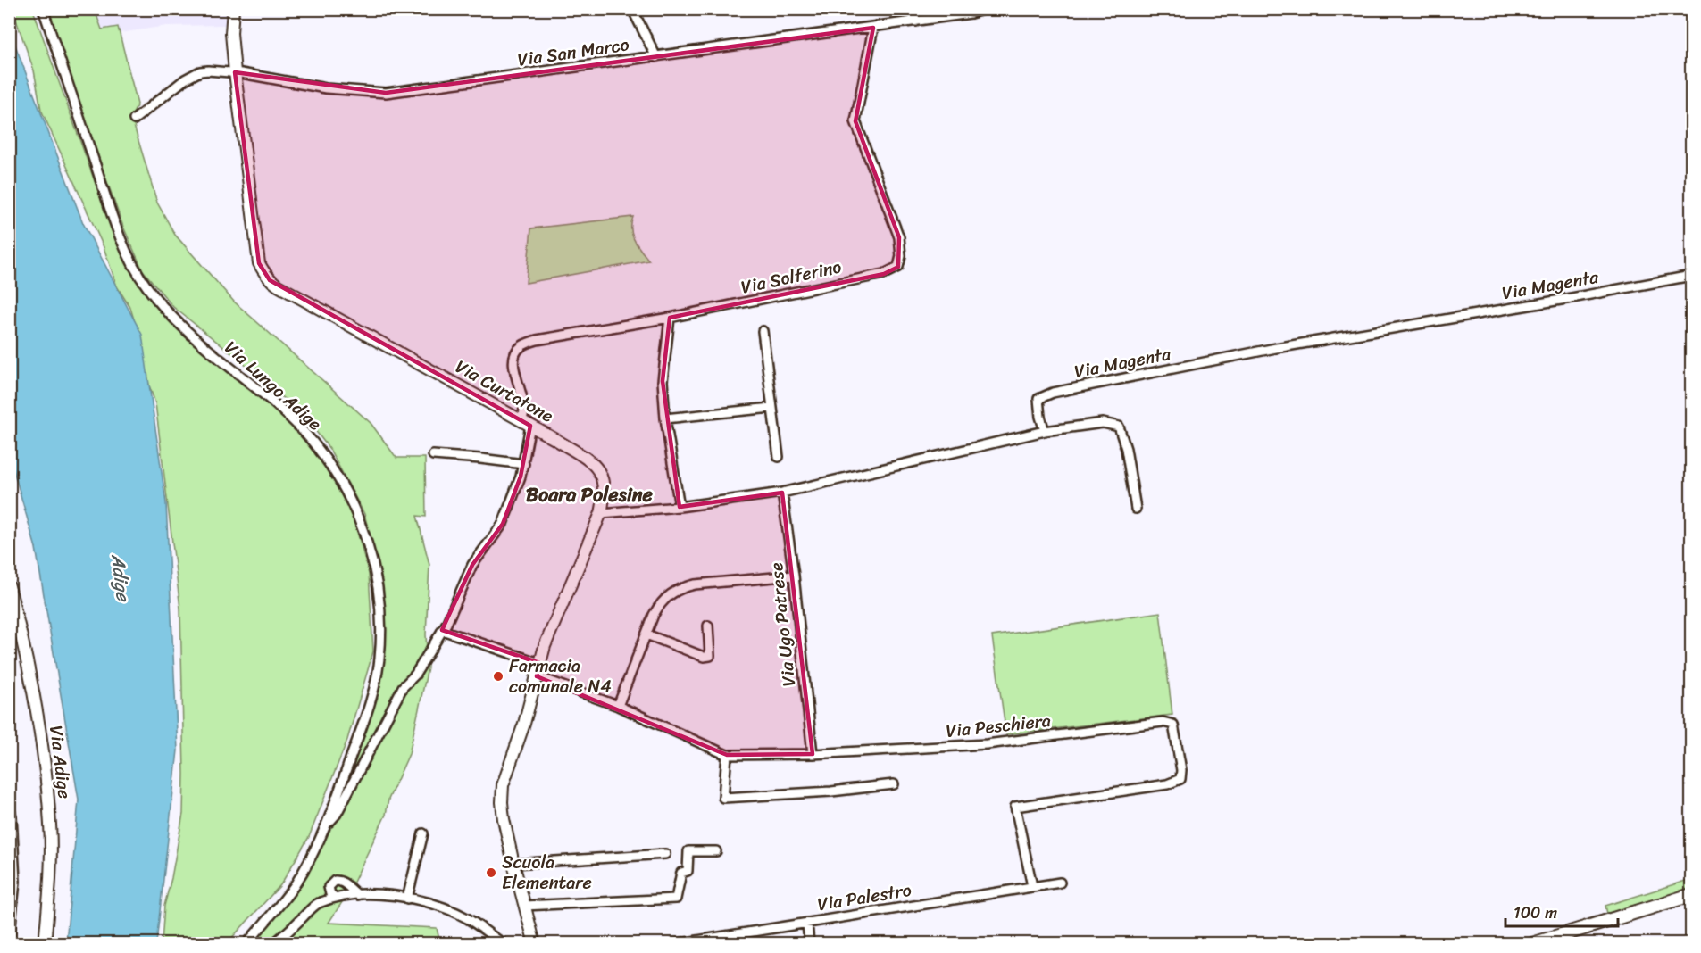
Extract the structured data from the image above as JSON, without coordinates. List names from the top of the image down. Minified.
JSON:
{"streets":{"street":["Via San Marco","Via Solferino","Via Magenta","Via Lungo Adige","Via Curtatone","Via Ugo Patrese","Via Peschiera","Via Adige","Via Palestro"]},"crossings":[["Via San Marco","Via Solferino"],["Via San Marco","Via Curtatone"],["Via Solferino","Via Curtatone"],["Via Curtatone","Via Peschiera"],["Via Ugo Patrese","Via Peschiera"],["Via Peschiera","Via Palestro"]],"districts":["Boara Polesine"],"water":["Adige"],"places":["Farmacia comunale N4","Scuola Elementare"],"scale_bar":"100 m"}
